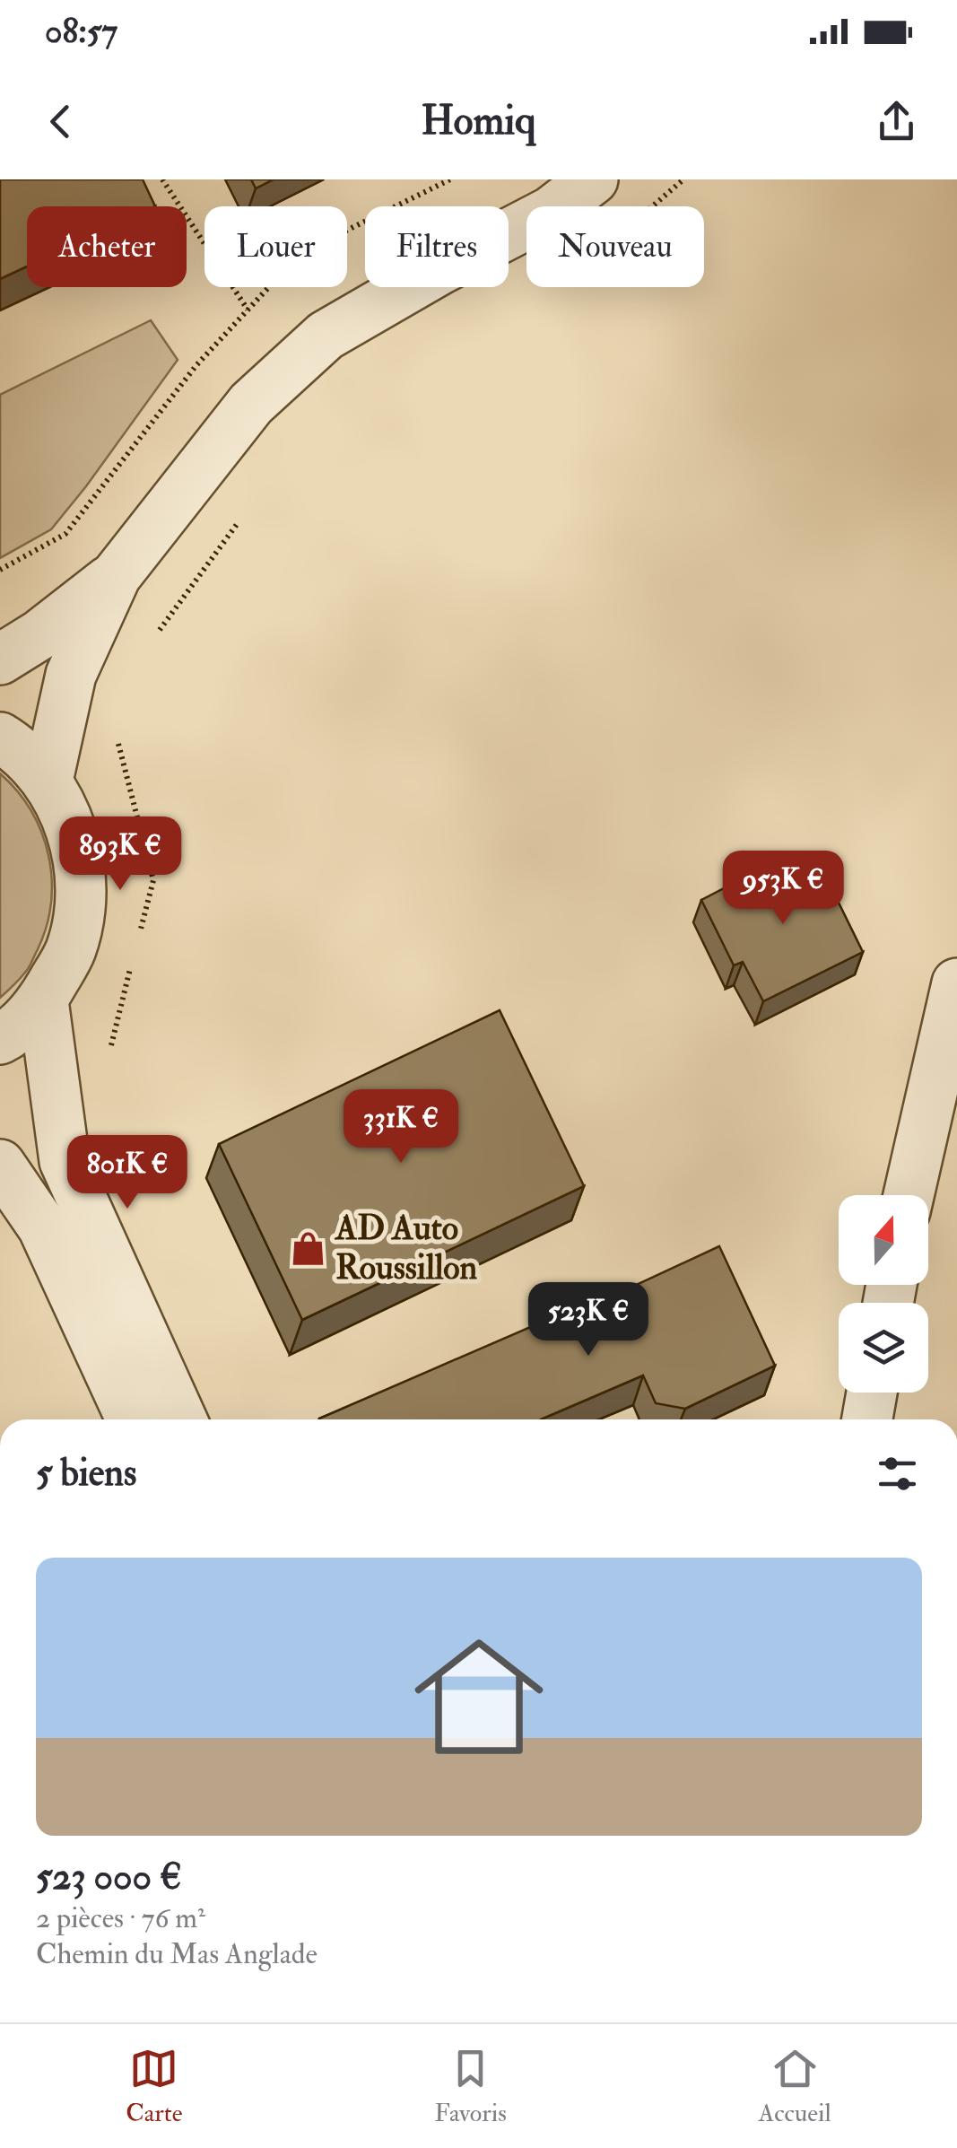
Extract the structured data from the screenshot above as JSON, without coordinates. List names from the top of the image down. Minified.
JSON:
{"places":{"shop":["AD Auto Roussillon"]},"north":"top","page":{"status":"08:57","header":"Homiq","chip":["Acheter","Louer","Filtres","Nouveau"],"price":["893K €","953K €","331K €","801K €","523K €"],"heading":"5 biens","list":[{"name":"523 000 €","note":"2 pièces · 76 m² · Chemin du Mas Anglade"}],"tabs":["Carte","Favoris","Accueil"]}}
